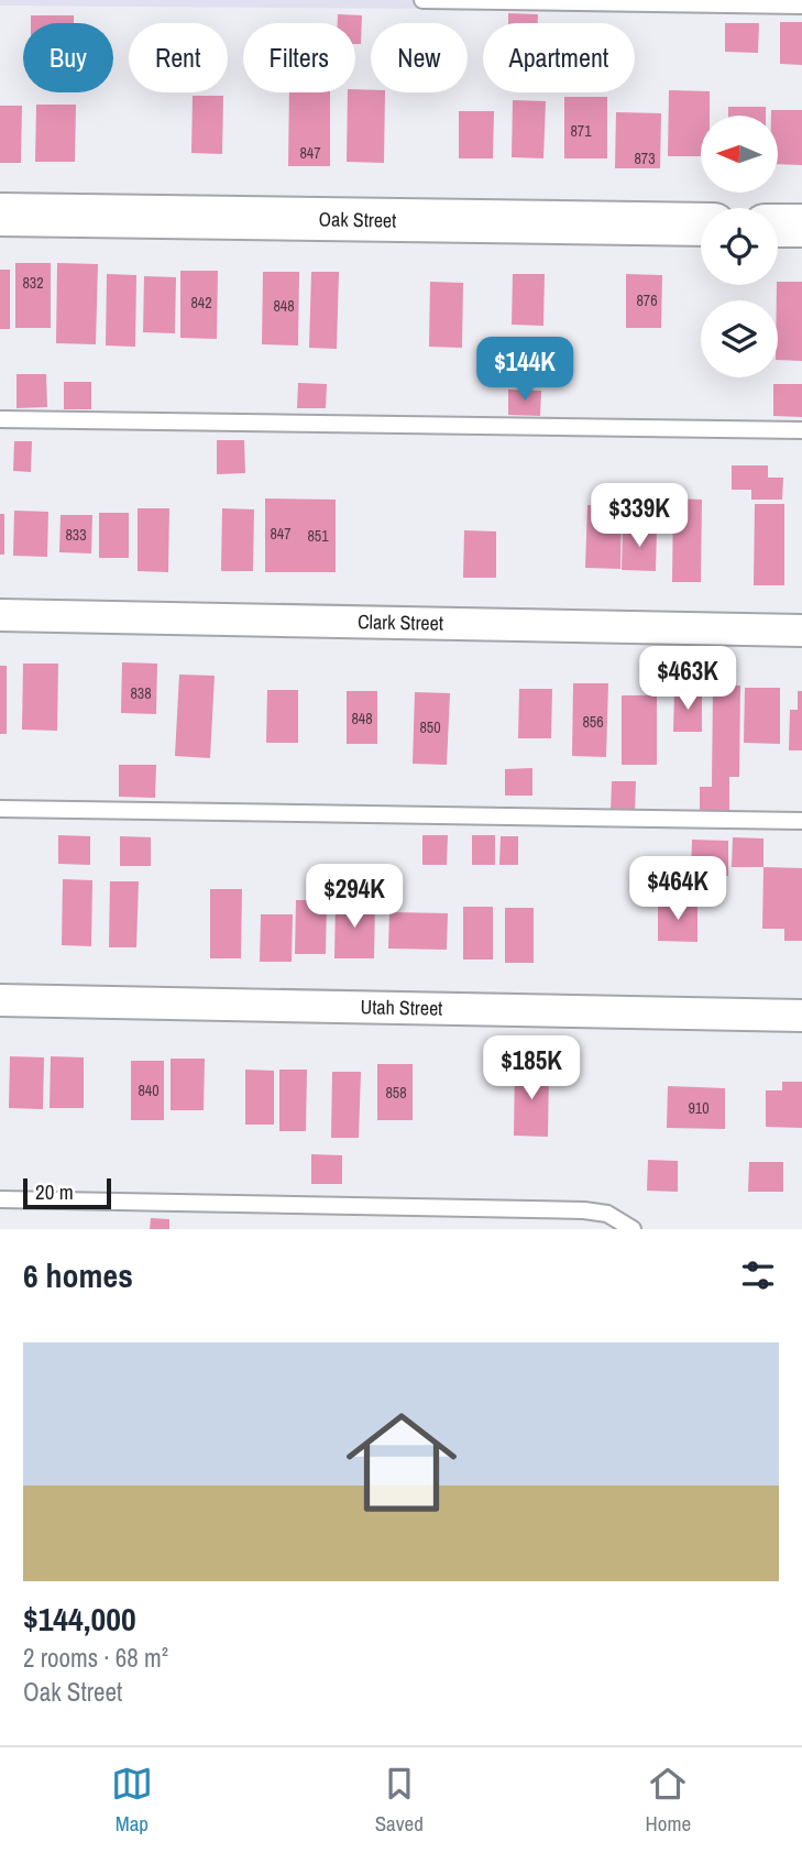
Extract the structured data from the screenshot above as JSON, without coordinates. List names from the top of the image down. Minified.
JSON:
{"streets":{"main road":["Oak Street"],"street":["Clark Street","Utah Street"]},"house_numbers":["871","847","873","832","876","842","848","847","833","851","838","848","856","850","840","858","910"],"scale_bar":"20 m","north":"left","page":{"chip":["Buy","Rent","Filters","New","Apartment"],"price":["$144K","$339K","$463K","$464K","$294K","$185K"],"scale":"20 m","heading":"6 homes","list":[{"name":"$144,000","note":"2 rooms · 68 m² · Oak Street"}],"tabs":["Map","Saved","Home"]}}
